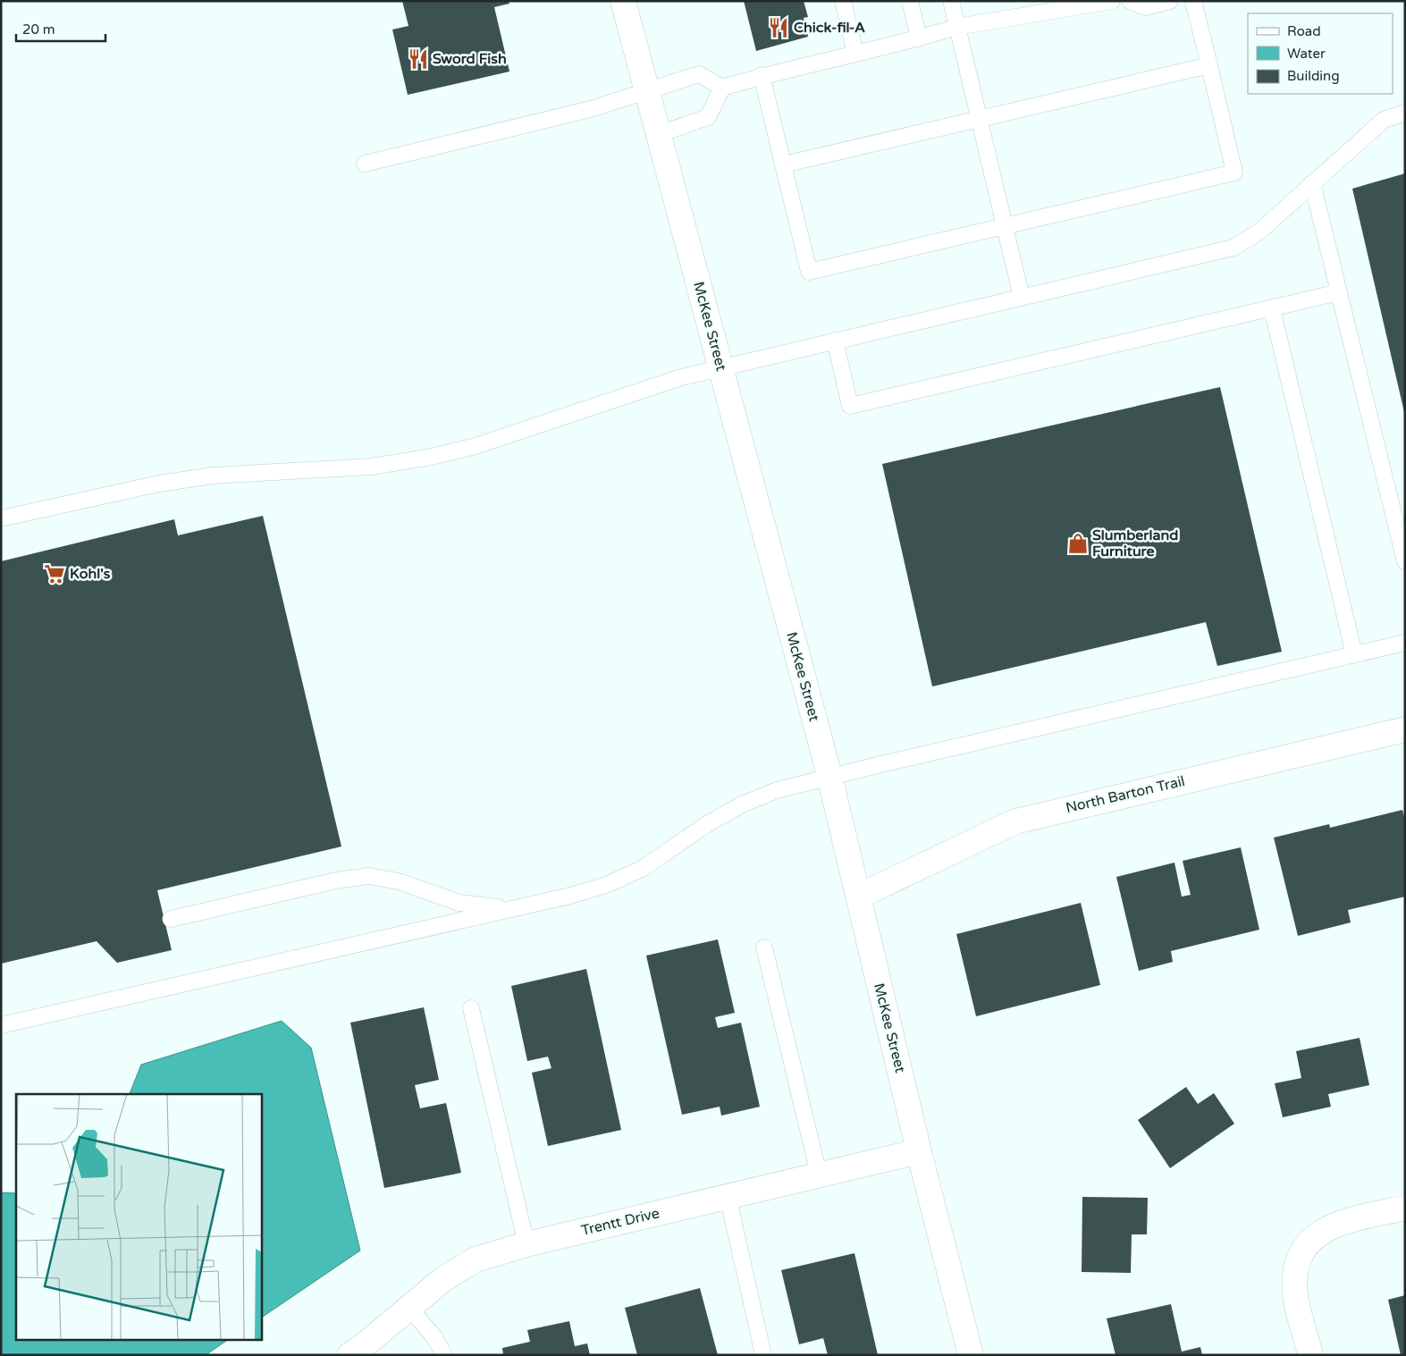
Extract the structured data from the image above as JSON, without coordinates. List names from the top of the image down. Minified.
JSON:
{"streets":{"street":["McKee Street","North Barton Trail","Trentt Drive"]},"crossings":[["McKee Street","North Barton Trail"],["McKee Street","Trentt Drive"]],"places":{"restaurant":["Chick-fil-A","Sword Fish"],"shop":["Slumberland Furniture"],"supermarket":["Kohl's"]},"legend":["Road","Water","Building"],"scale_bar":"20 m"}
